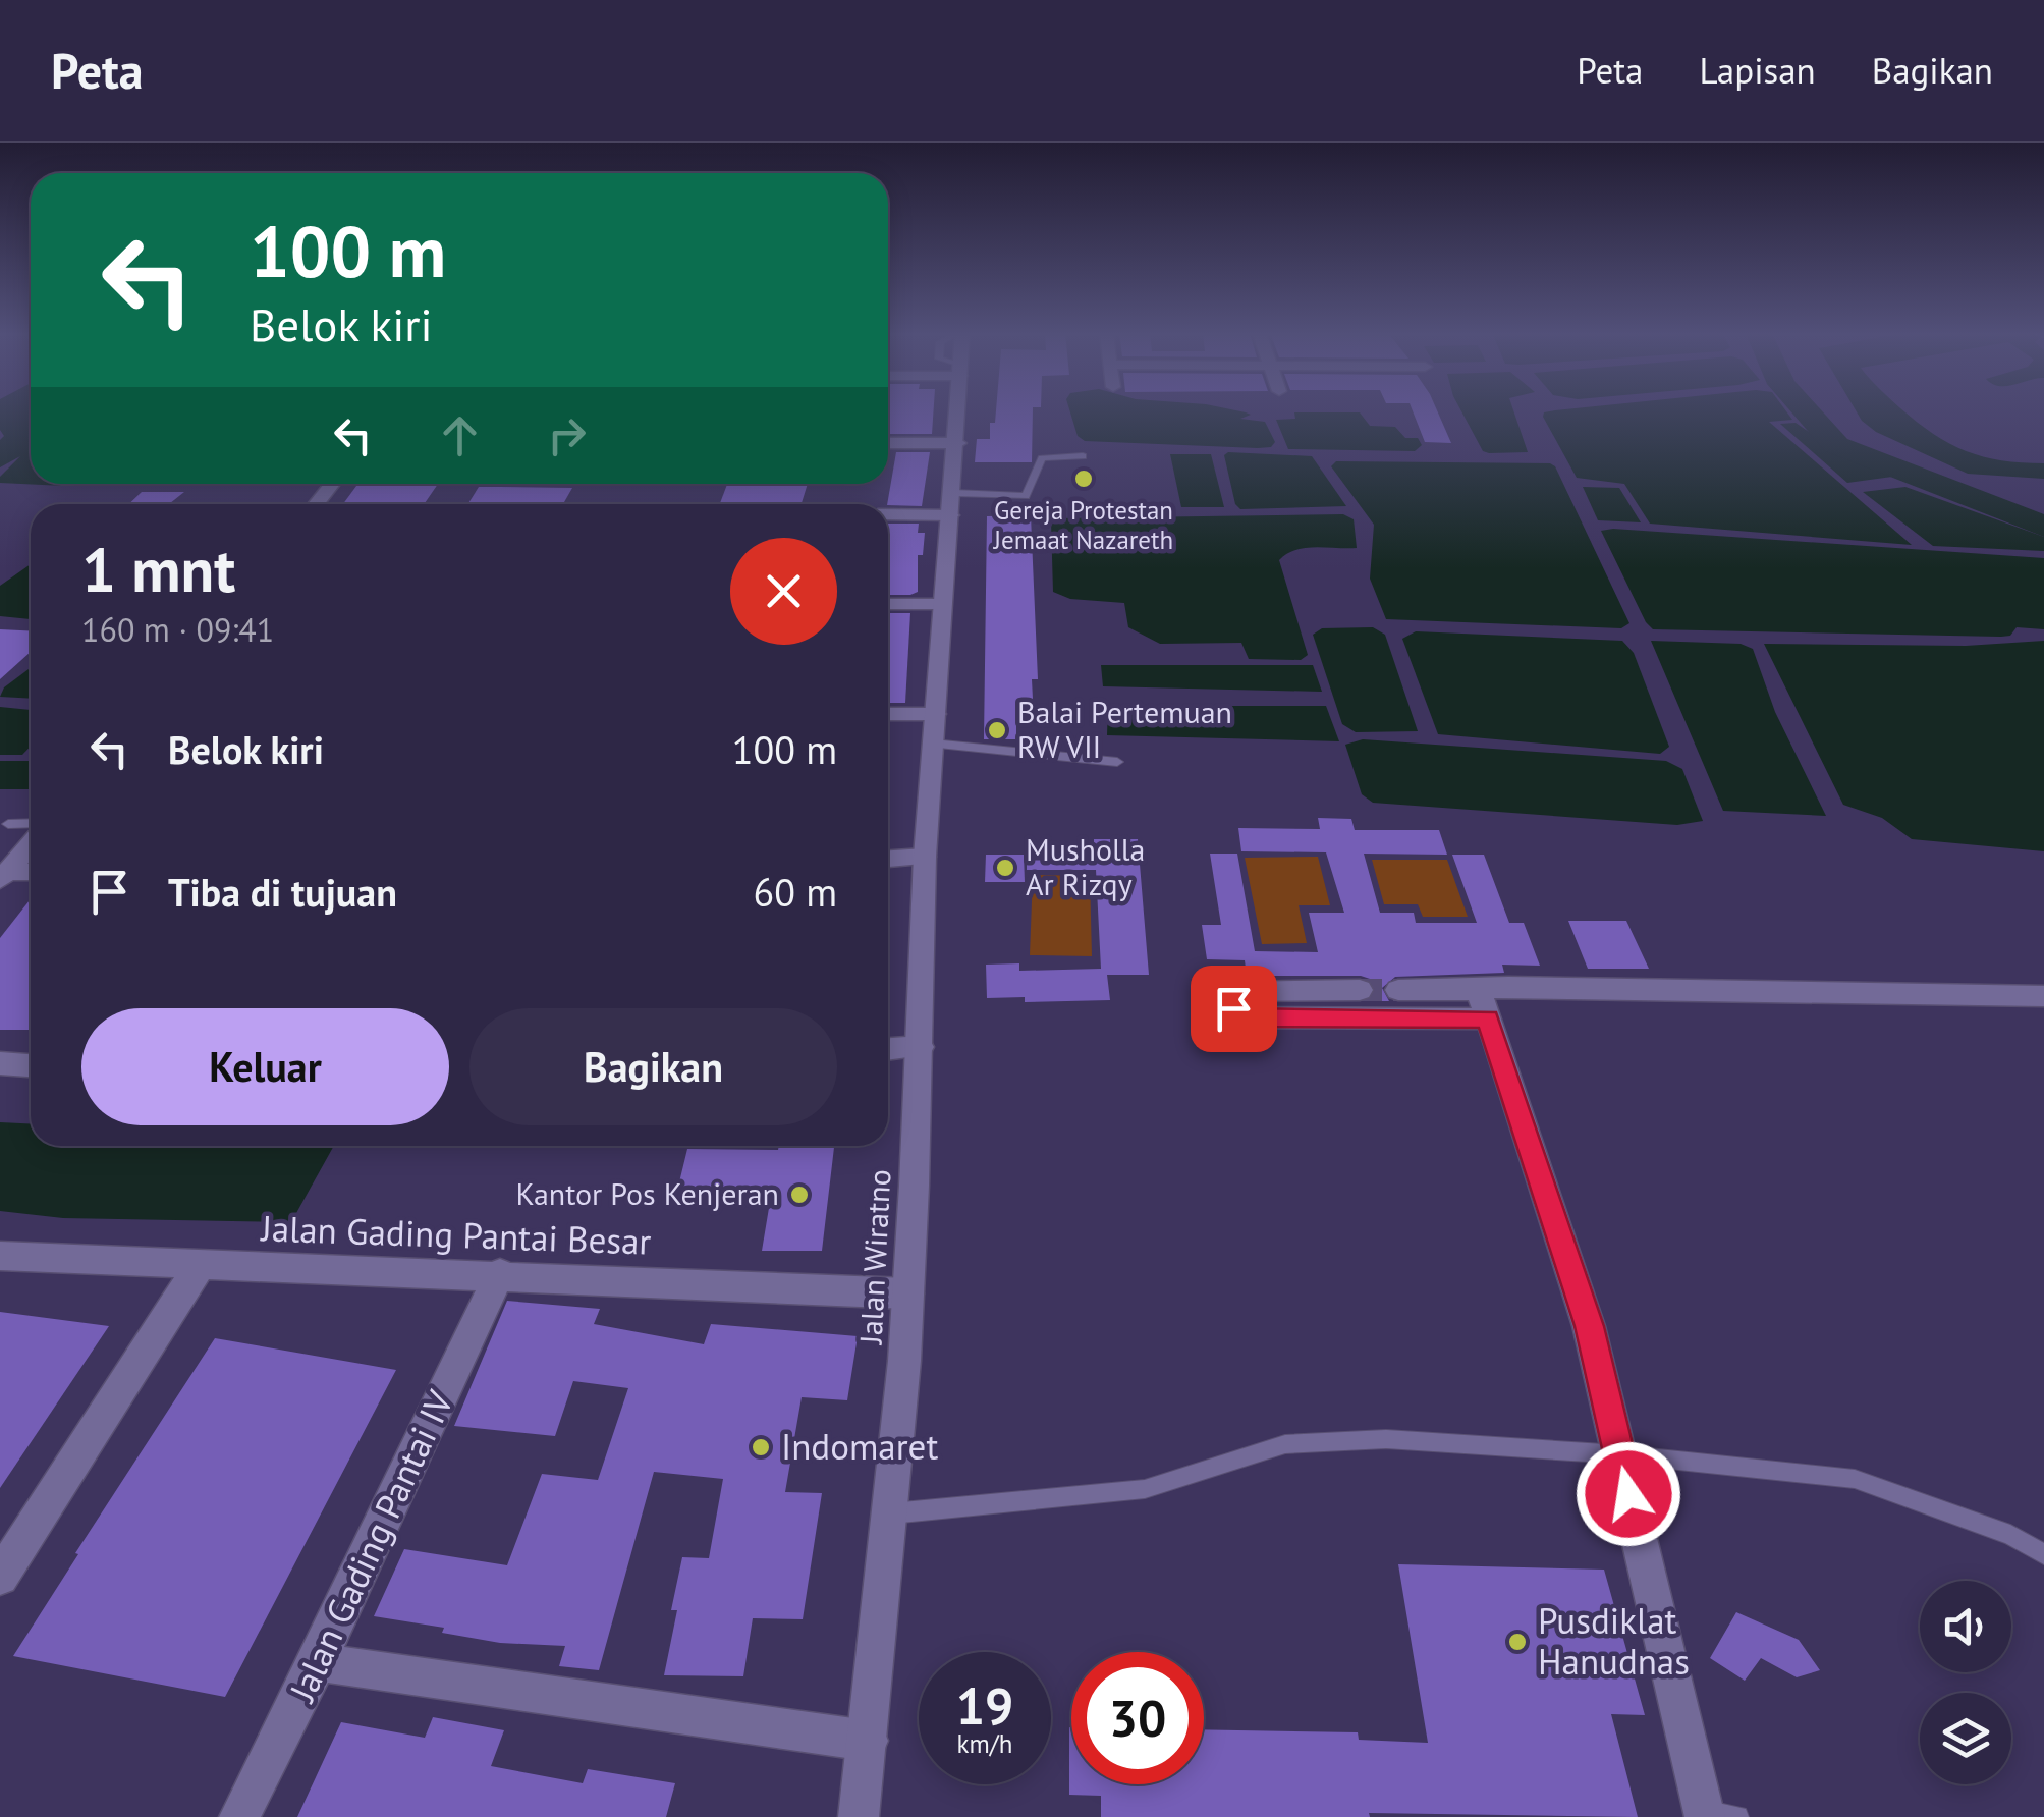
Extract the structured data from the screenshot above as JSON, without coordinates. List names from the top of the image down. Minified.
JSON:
{"streets":{"street":["Jalan Gading Pantai Besar","Jalan Wiratno","Jalan Gading Pantai IV"]},"crossings":[["Jalan Gading Pantai Besar","Jalan Wiratno"],["Jalan Gading Pantai Besar","Jalan Gading Pantai IV"]],"places":["Gereja Protestan Jemaat Nazareth","Balai Pertemuan RW VII","Musholla Ar Rizqy","Kantor Pos Kenjeran","Indomaret","Pusdiklat Hanudnas"],"page":{"header":"Peta","nav":["Peta","Lapisan","Bagikan"],"turn":["100 m","Belok kiri"],"heading":["1 mnt","160 m · 09:41"],"list":[{"name":"Belok kiri","value":"100 m"},{"name":"Tiba di tujuan","value":"60 m"}],"buttons":["Keluar","Bagikan"],"speed":"19 km/h","limit":"30"}}
